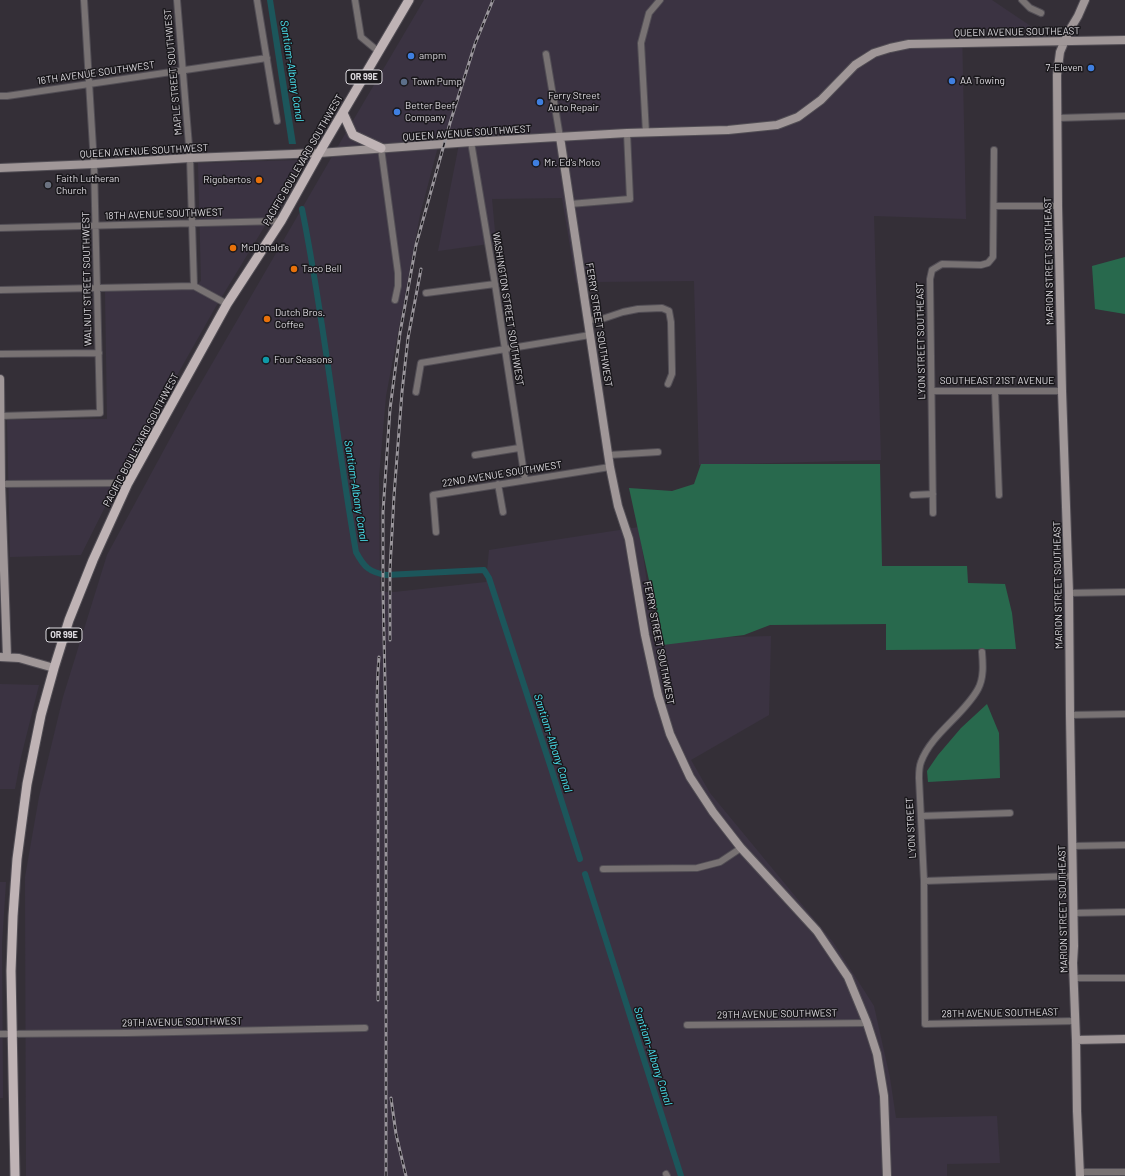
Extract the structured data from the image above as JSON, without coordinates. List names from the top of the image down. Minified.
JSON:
{"streets":{"main road":["OR 99E","PACIFIC BOULEVARD SOUTHWEST"],"street":["QUEEN AVENUE SOUTHEAST","MAPLE STREET SOUTHWEST","16TH AVENUE SOUTHWEST","QUEEN AVENUE SOUTHWEST","18TH AVENUE SOUTHWEST","MARION STREET SOUTHEAST","WALNUT STREET SOUTHWEST","WASHINGTON STREET SOUTHWEST","FERRY STREET SOUTHWEST","LYON STREET SOUTHEAST","SOUTHEAST 21ST AVENUE","22ND AVENUE SOUTHWEST","LYON STREET","28TH AVENUE SOUTHEAST","29TH AVENUE SOUTHWEST"]},"crossings":[["QUEEN AVENUE SOUTHEAST","QUEEN AVENUE SOUTHWEST"],["QUEEN AVENUE SOUTHEAST","MARION STREET SOUTHEAST"],["MAPLE STREET SOUTHWEST","16TH AVENUE SOUTHWEST"],["MAPLE STREET SOUTHWEST","QUEEN AVENUE SOUTHWEST"],["MAPLE STREET SOUTHWEST","18TH AVENUE SOUTHWEST"],["16TH AVENUE SOUTHWEST","WALNUT STREET SOUTHWEST"],["QUEEN AVENUE SOUTHWEST","PACIFIC BOULEVARD SOUTHWEST"],["QUEEN AVENUE SOUTHWEST","WALNUT STREET SOUTHWEST"],["QUEEN AVENUE SOUTHWEST","WASHINGTON STREET SOUTHWEST"],["QUEEN AVENUE SOUTHWEST","FERRY STREET SOUTHWEST"],["PACIFIC BOULEVARD SOUTHWEST","18TH AVENUE SOUTHWEST"],["PACIFIC BOULEVARD SOUTHWEST","29TH AVENUE SOUTHWEST"],["18TH AVENUE SOUTHWEST","WALNUT STREET SOUTHWEST"],["MARION STREET SOUTHEAST","SOUTHEAST 21ST AVENUE"],["MARION STREET SOUTHEAST","28TH AVENUE SOUTHEAST"],["WASHINGTON STREET SOUTHWEST","22ND AVENUE SOUTHWEST"],["FERRY STREET SOUTHWEST","22ND AVENUE SOUTHWEST"],["FERRY STREET SOUTHWEST","29TH AVENUE SOUTHWEST"],["LYON STREET SOUTHEAST","SOUTHEAST 21ST AVENUE"],["LYON STREET","28TH AVENUE SOUTHEAST"]],"water":["Santiam-Albany Canal"],"places":["ampm","7-Eleven","AA Towing","Town Pump","Ferry Street Auto Repair","Better Beef Company","Mr. Ed's Moto","Rigobertos","Faith Lutheran Church","McDonald's","Taco Bell","Dutch Bros. Coffee","Four Seasons"]}
